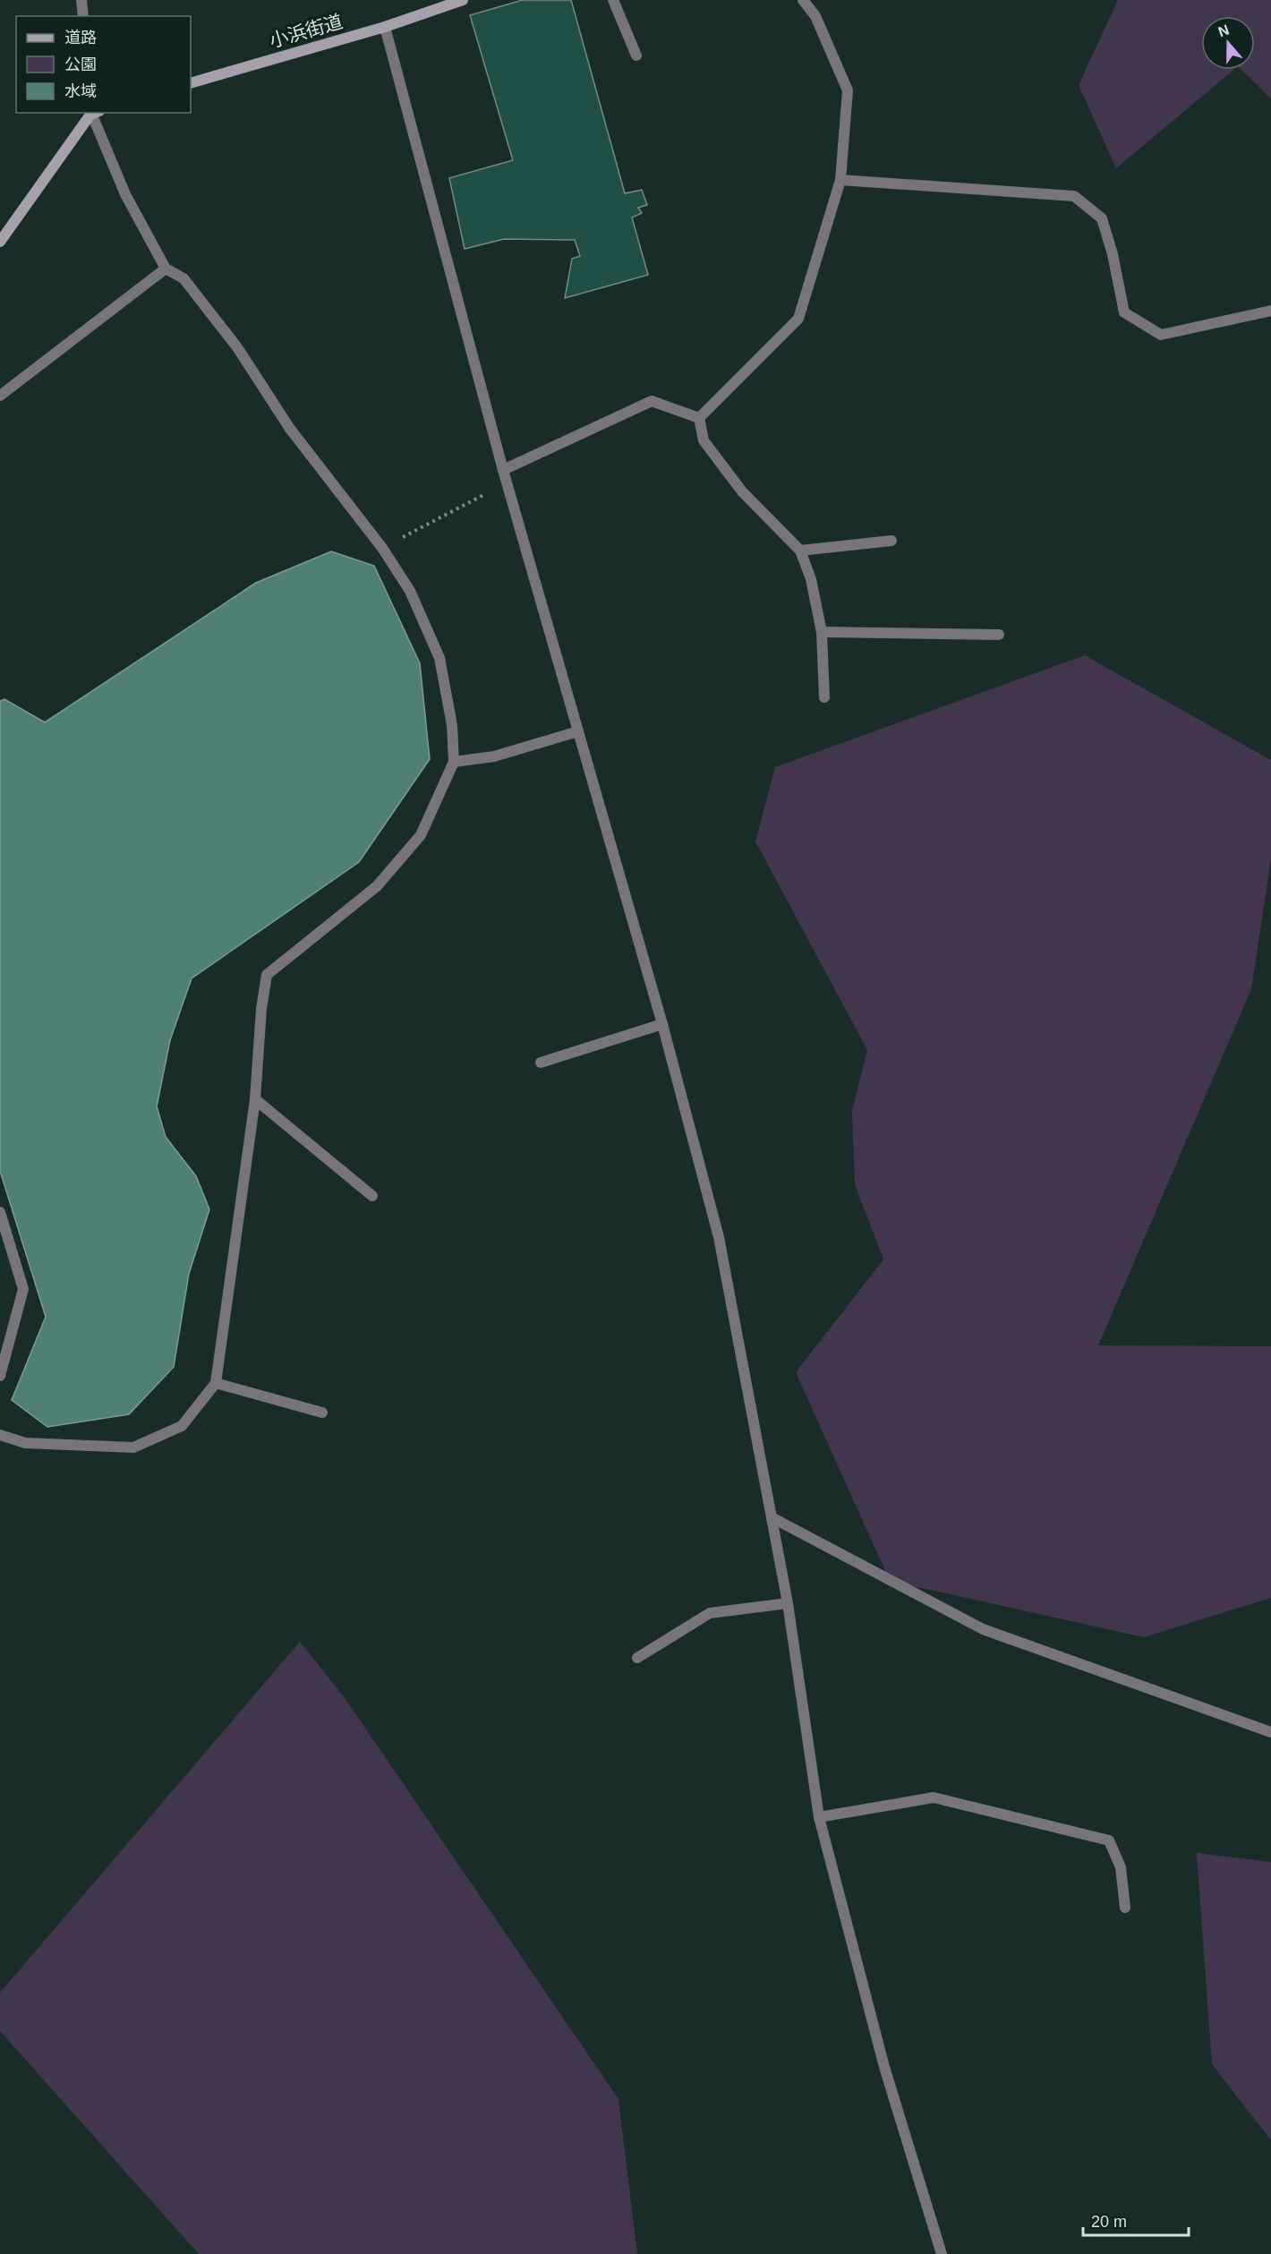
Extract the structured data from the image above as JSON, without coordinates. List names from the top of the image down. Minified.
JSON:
{"streets":{"main road":["小浜街道"]},"legend":["道路","公園","水域"],"scale_bar":"20 m","north":"top"}
